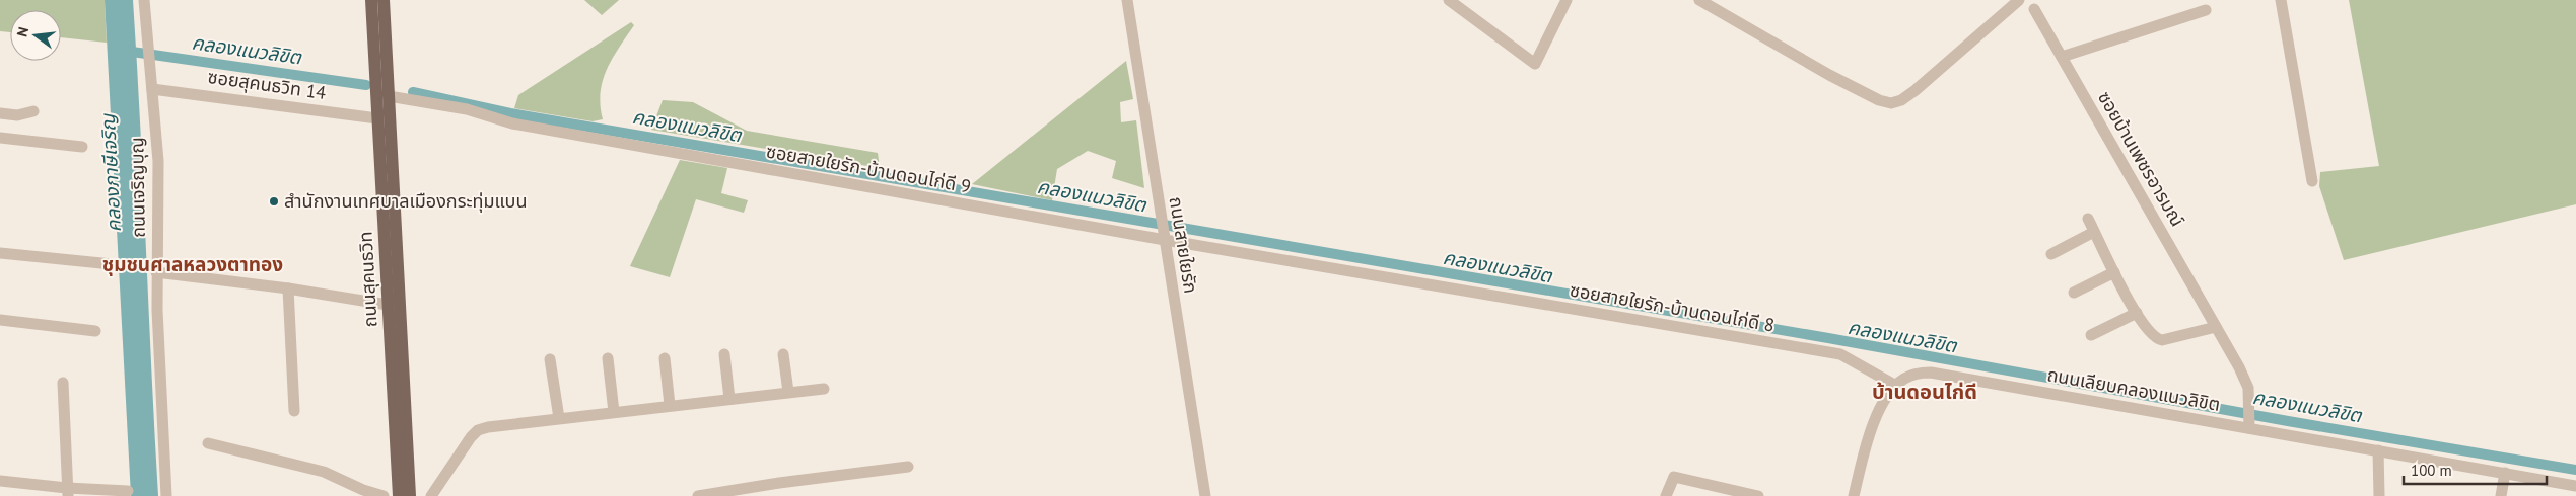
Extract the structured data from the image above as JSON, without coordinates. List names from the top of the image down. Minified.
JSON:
{"streets":{"main road":["ถนนสุคนธวิท"],"street":["ซอยสุคนธวิท 14","ซอยบ้านเพชรอารมณ์","ซอยสายใยรัก-บ้านดอนไก่ดี 9","ถนนเจริญบุญ","ถนนสายใยรัก","ซอยสายใยรัก-บ้านดอนไก่ดี 8","ถนนเลียบคลองแนวลิขิต"]},"crossings":[["ซอยสุคนธวิท 14","ถนนเจริญบุญ"],["ซอยสุคนธวิท 14","ถนนสุคนธวิท"],["ซอยบ้านเพชรอารมณ์","ถนนเลียบคลองแนวลิขิต"],["ซอยสายใยรัก-บ้านดอนไก่ดี 9","ถนนสายใยรัก"],["ซอยสายใยรัก-บ้านดอนไก่ดี 9","ถนนสุคนธวิท"],["ซอยสายใยรัก-บ้านดอนไก่ดี 9","ซอยสายใยรัก-บ้านดอนไก่ดี 8"],["ถนนสายใยรัก","ซอยสายใยรัก-บ้านดอนไก่ดี 8"],["ซอยสายใยรัก-บ้านดอนไก่ดี 8","ถนนเลียบคลองแนวลิขิต"]],"districts":["ชุมชนศาลหลวงตาทอง","บ้านดอนไก่ดี"],"water":["คลองแนวลิขิต","คลองภาษีเจริญ"],"places":["สำนักงานเทศบาลเมืองกระทุ่มแบน"],"scale_bar":"100 m","north":"left"}
